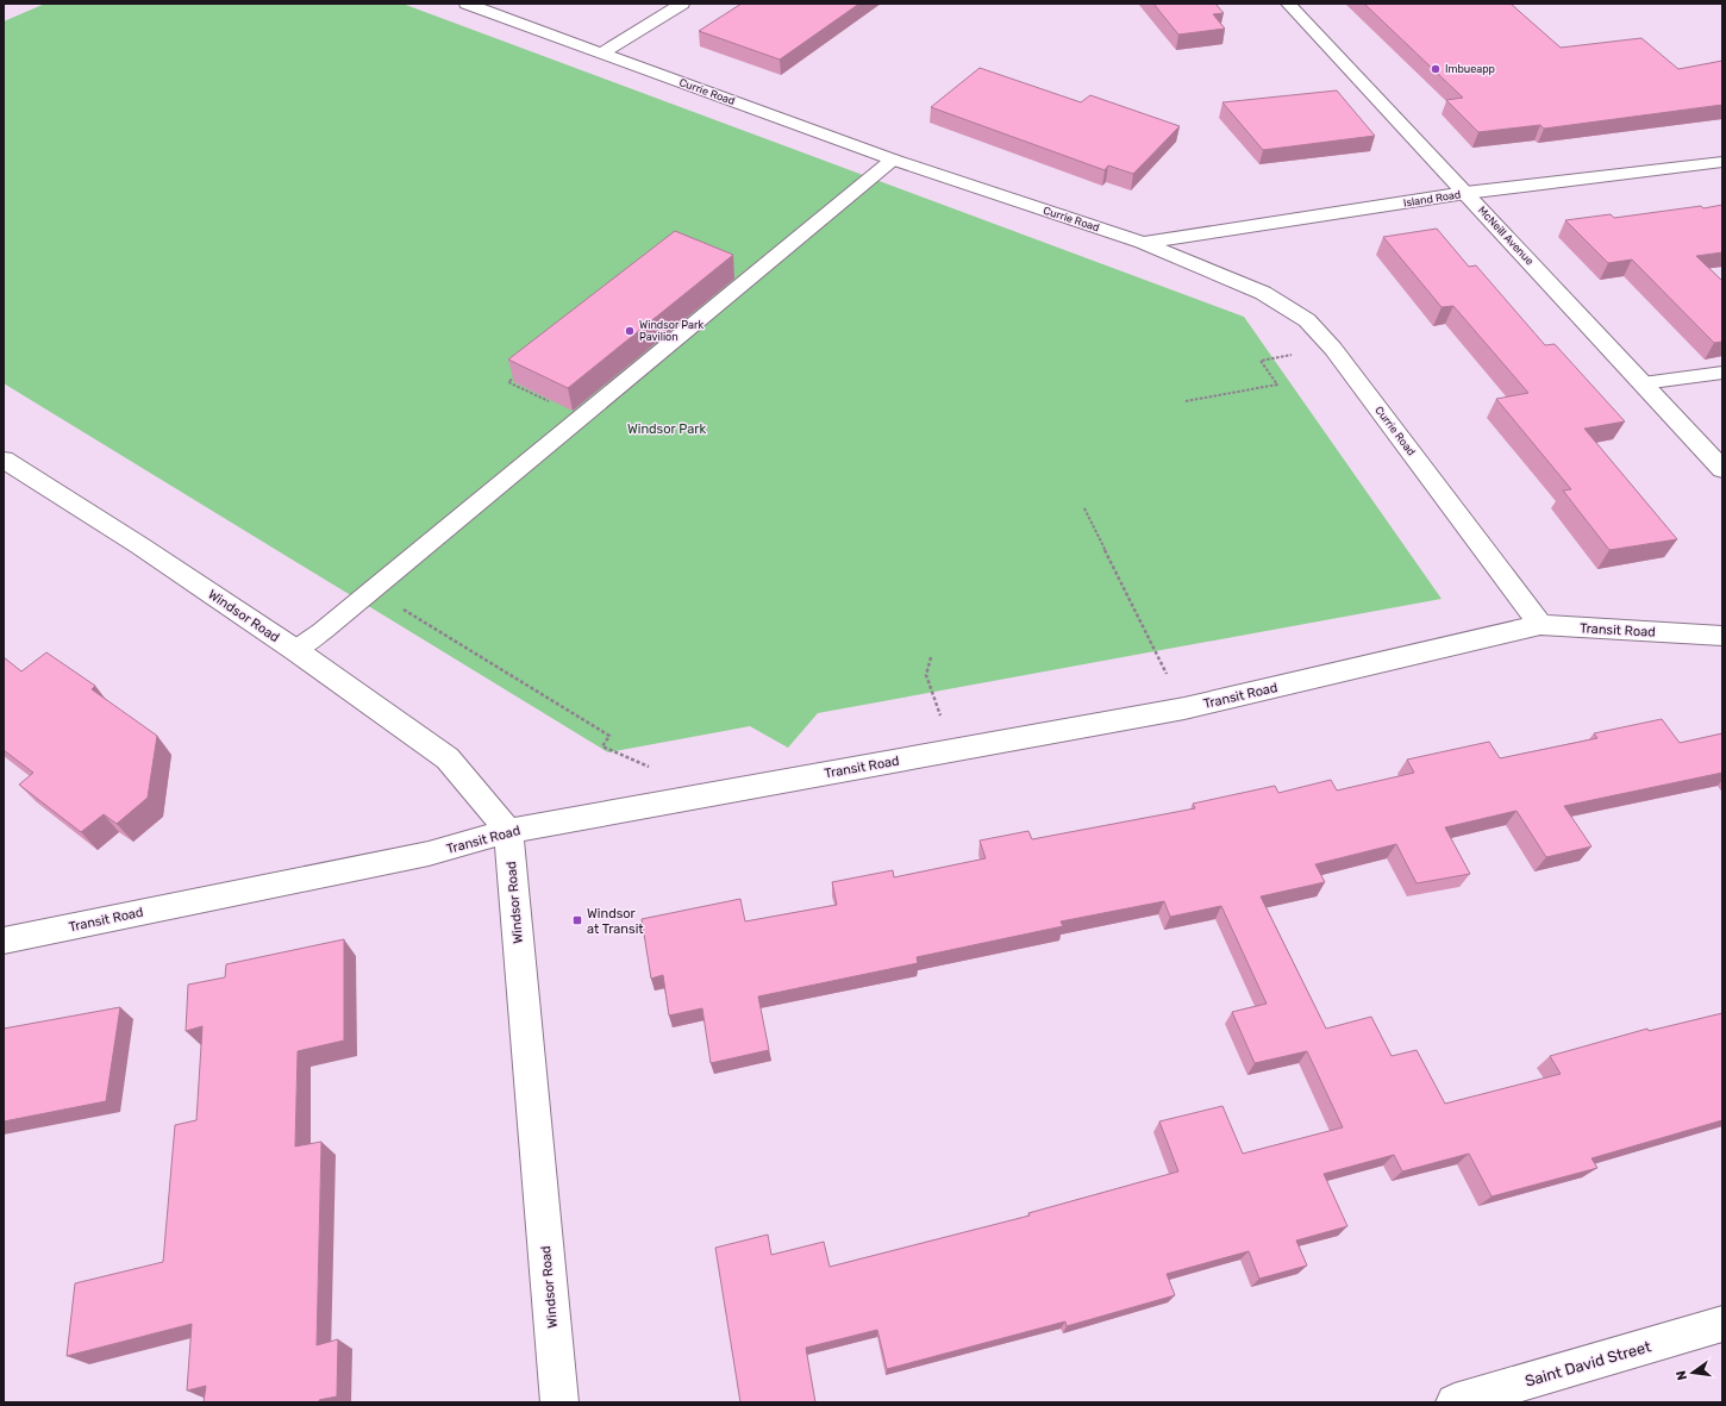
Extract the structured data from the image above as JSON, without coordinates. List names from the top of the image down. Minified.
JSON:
{"streets":{"street":["Currie Road","Island Road","McNeill Avenue","Windsor Road","Transit Road","Saint David Street"]},"crossings":[["Currie Road","Island Road"],["Currie Road","Transit Road"],["Island Road","McNeill Avenue"],["Windsor Road","Transit Road"]],"parks":["Windsor Park"],"places":{"other":["Imbueapp","Windsor Park Pavilion"],"transit":["Windsor at Transit"]},"north":"left"}
